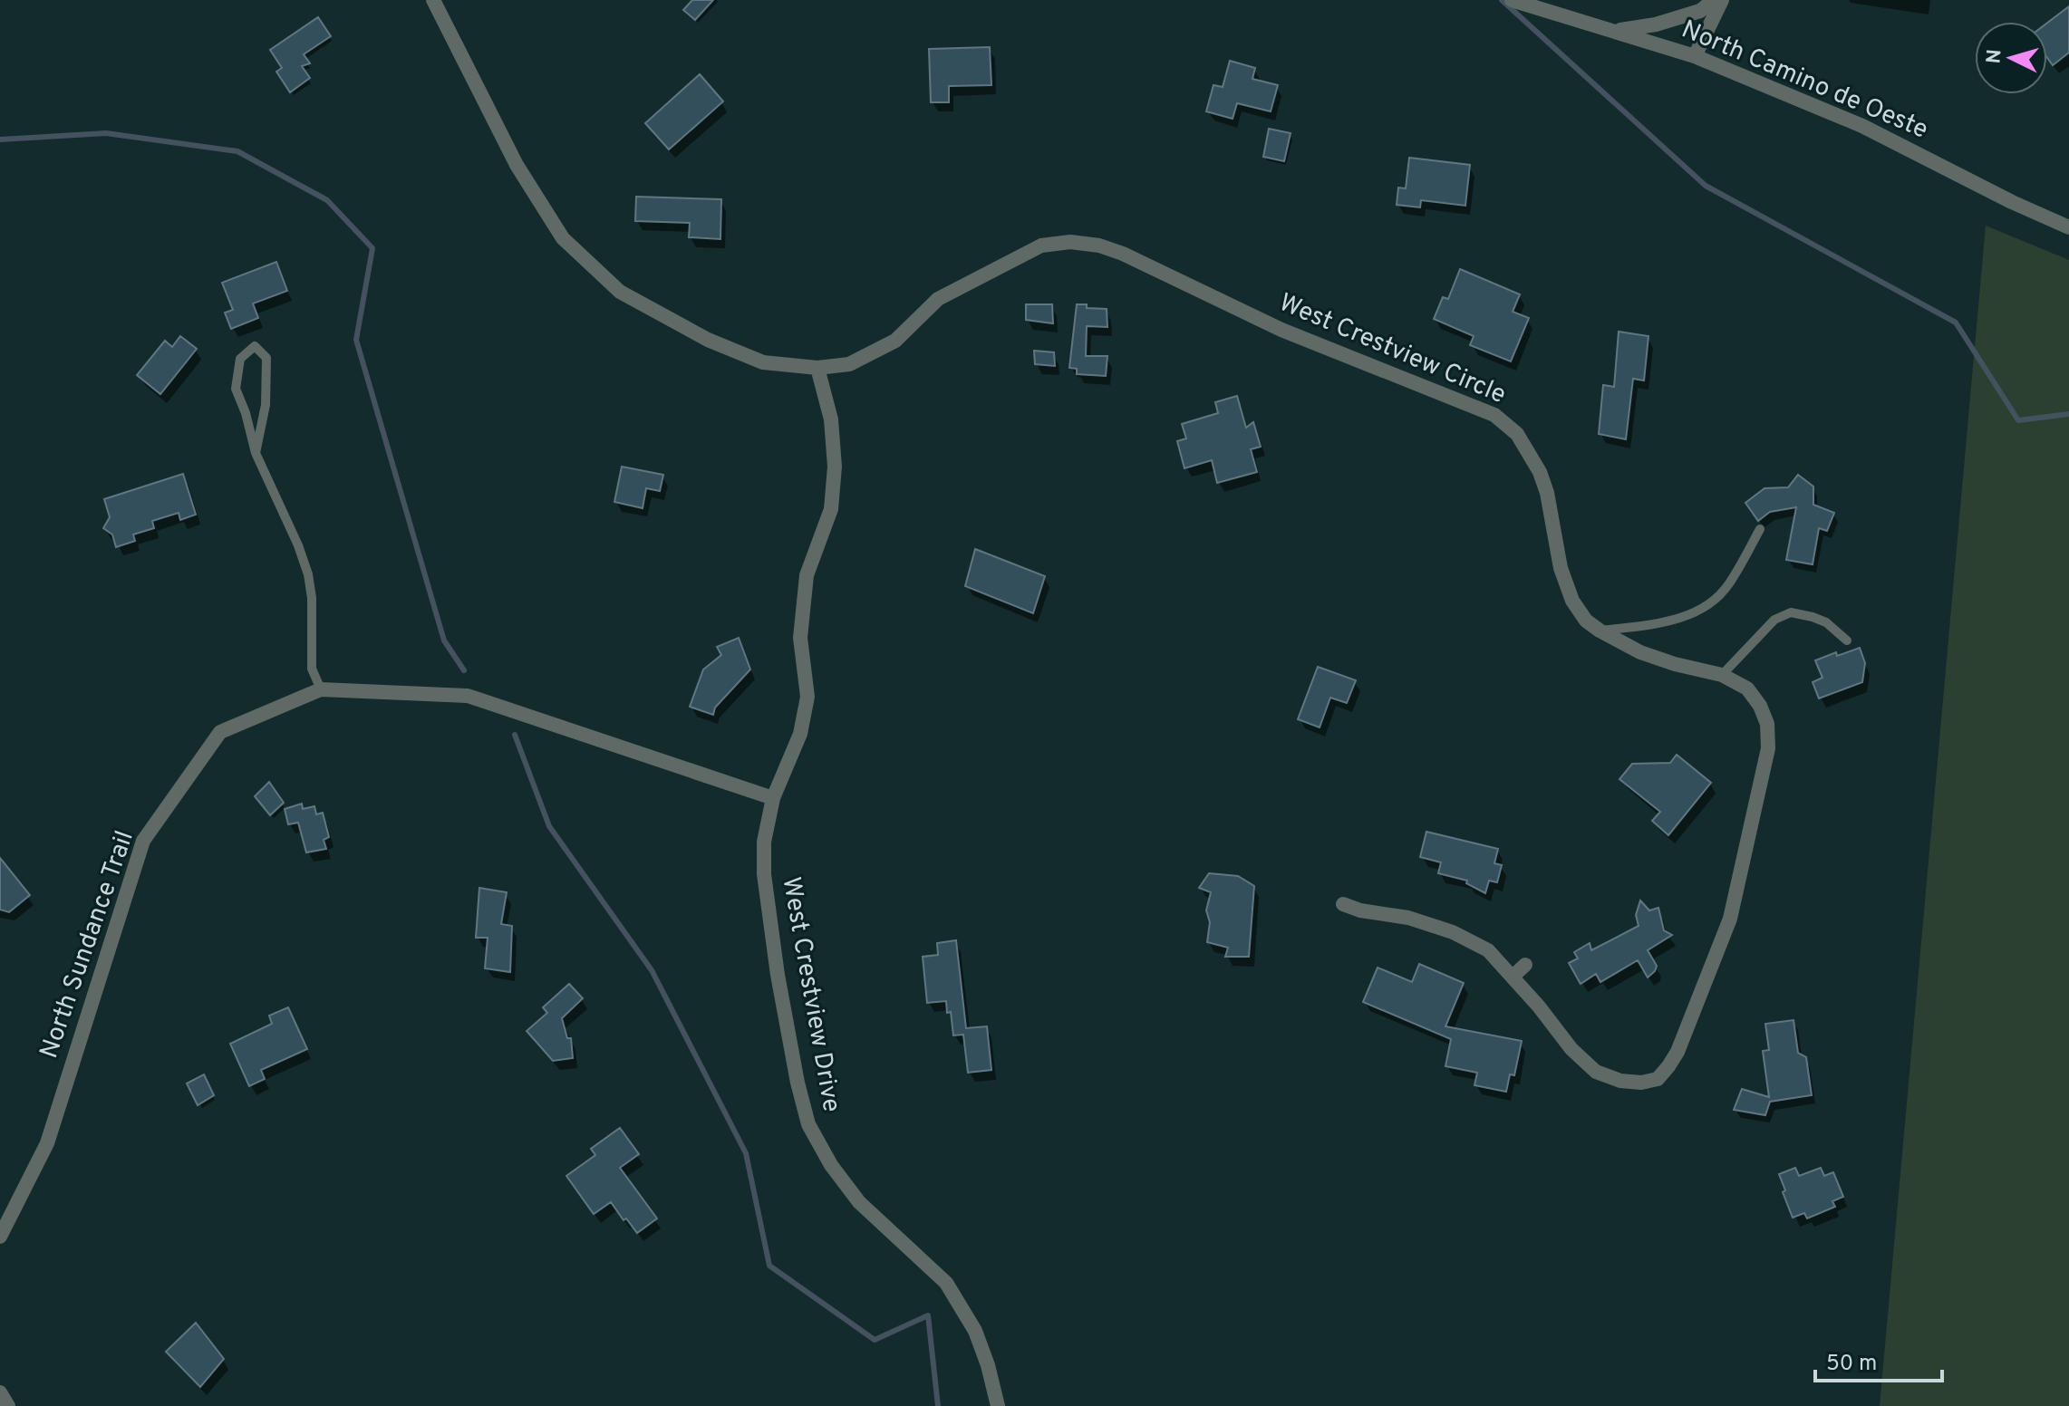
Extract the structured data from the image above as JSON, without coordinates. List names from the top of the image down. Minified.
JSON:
{"streets":{"street":["North Camino de Oeste","West Crestview Circle","North Sundance Trail","West Crestview Drive"]},"crossings":[["West Crestview Circle","West Crestview Drive"],["North Sundance Trail","West Crestview Drive"]],"scale_bar":"50 m","north":"left"}
